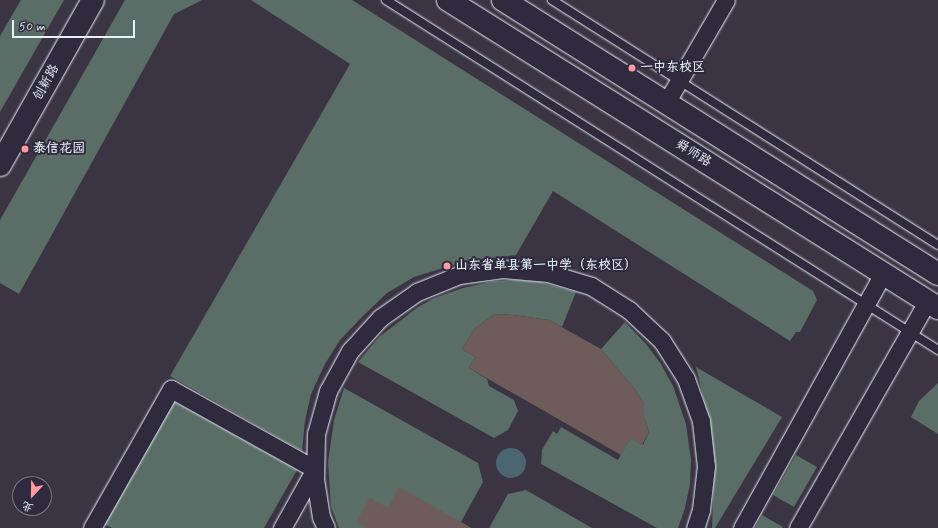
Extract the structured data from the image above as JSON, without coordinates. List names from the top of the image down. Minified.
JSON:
{"streets":{"main road":["创新路","舜师路"]},"places":["一中东校区","泰信花园","山东省单县第一中学（东校区）"],"scale_bar":"50 m","north":"bottom"}
